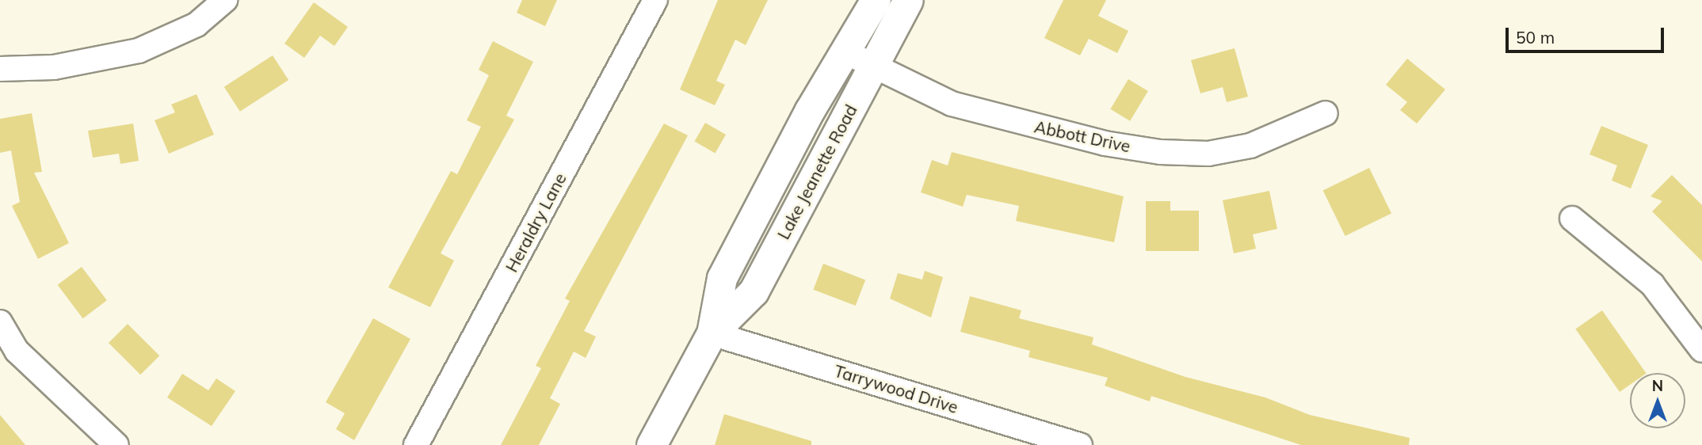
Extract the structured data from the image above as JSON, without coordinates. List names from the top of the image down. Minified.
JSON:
{"streets":{"street":["Abbott Drive","Lake Jeanette Road","Heraldry Lane","Tarrywood Drive"]},"crossings":[["Abbott Drive","Lake Jeanette Road"],["Lake Jeanette Road","Tarrywood Drive"]],"scale_bar":"50 m","north":"top"}
